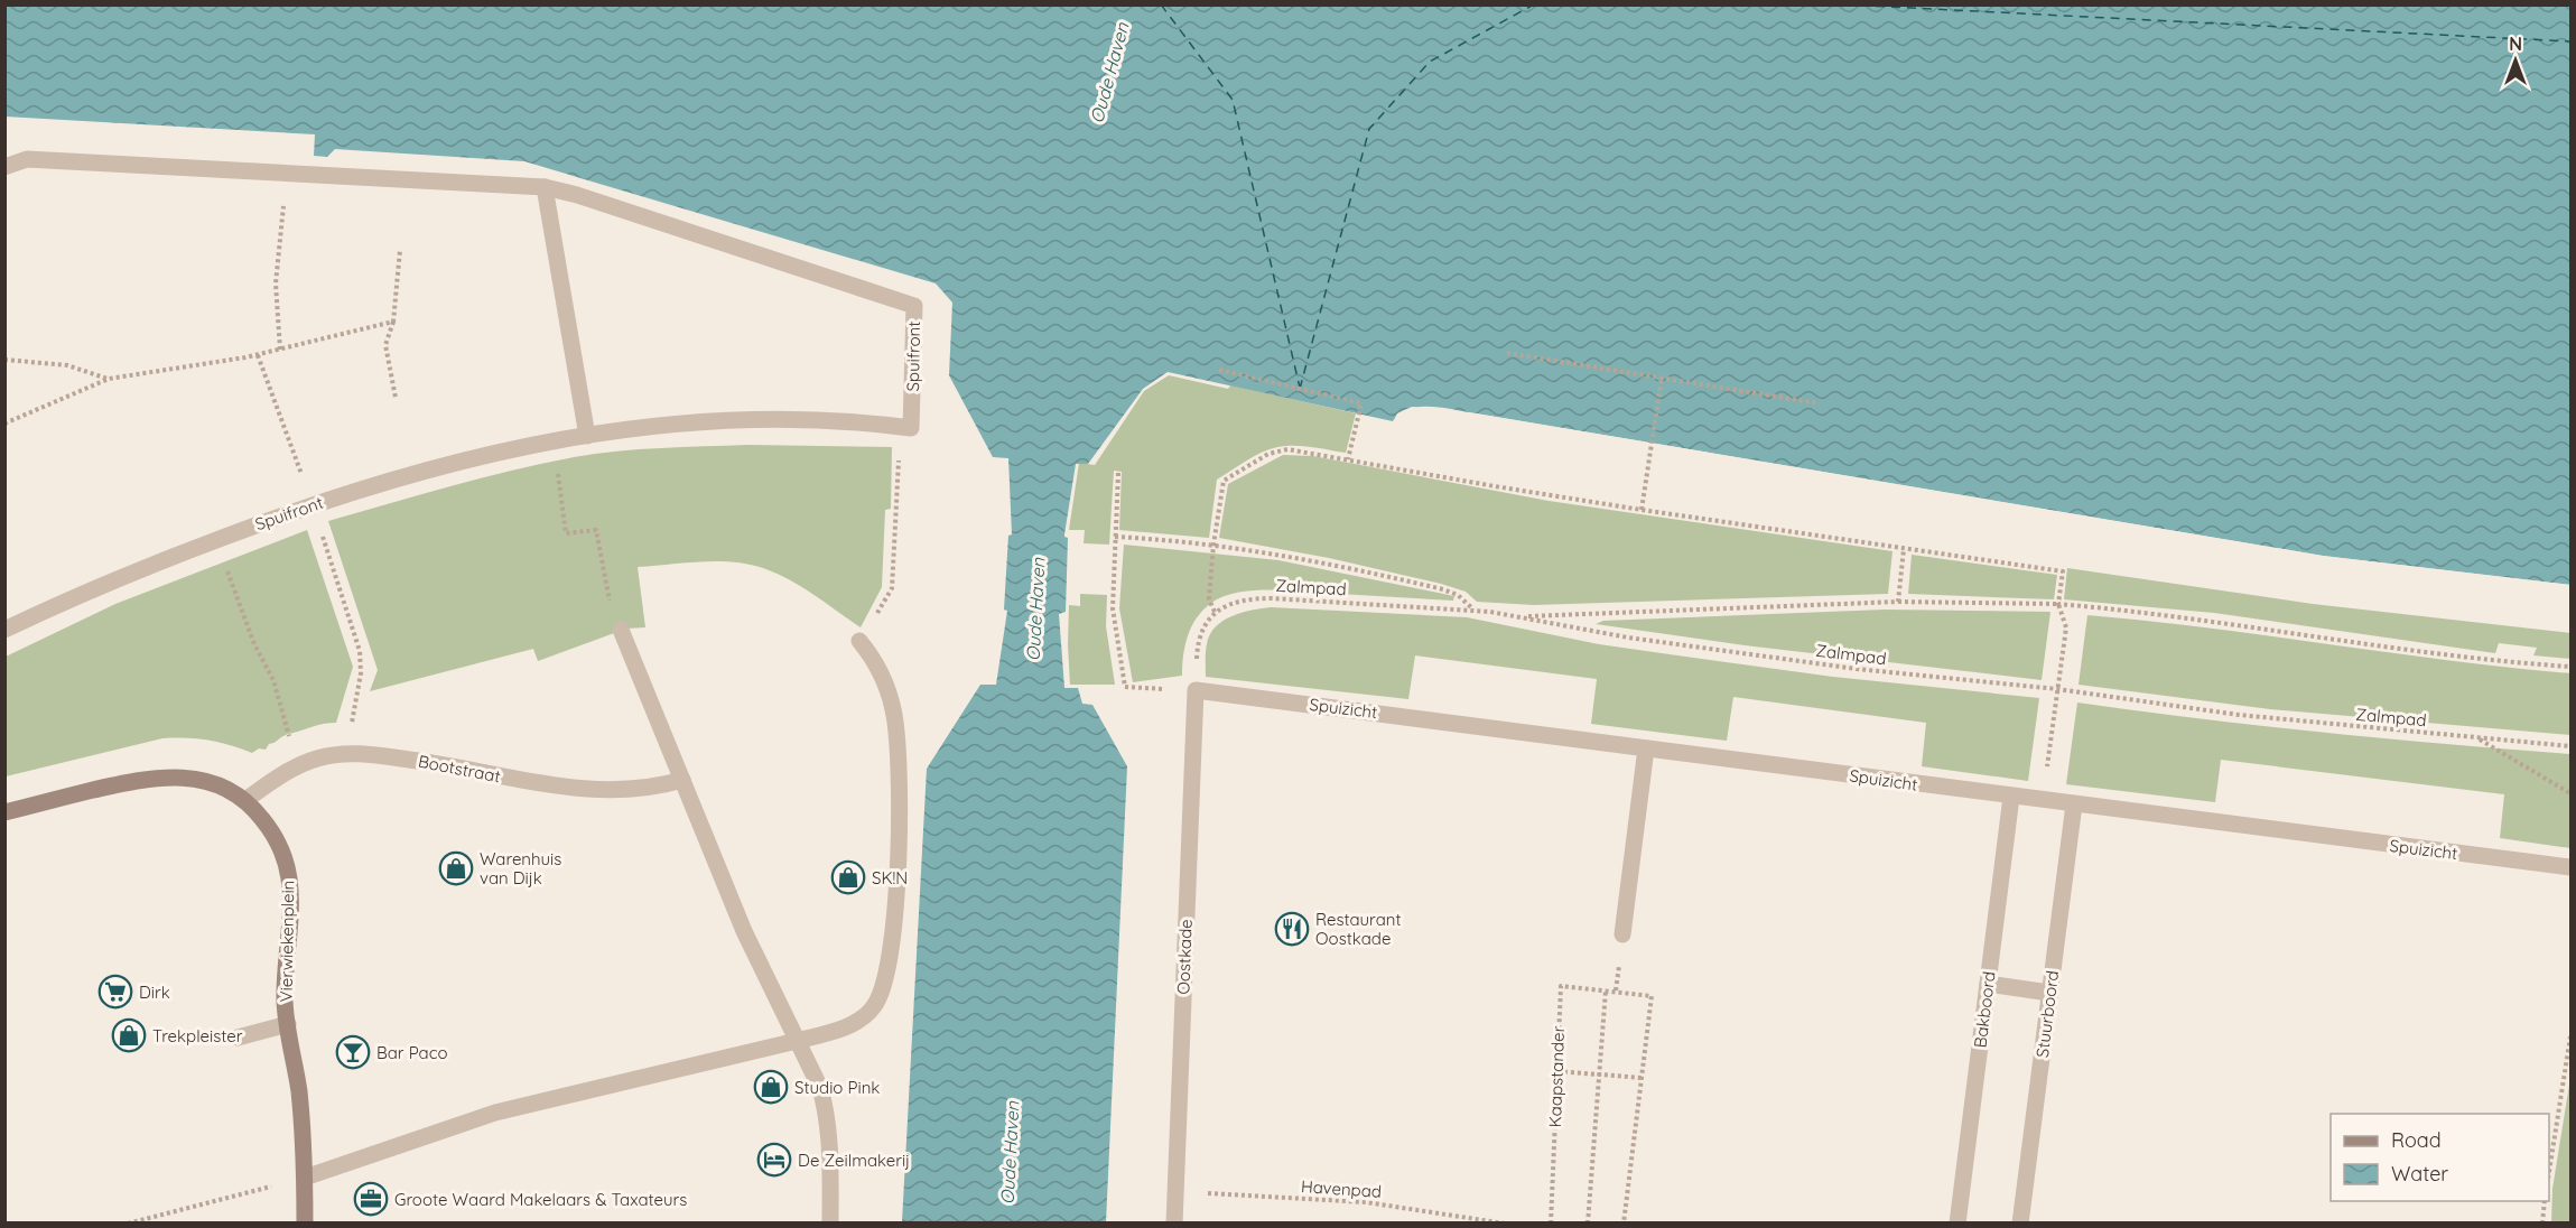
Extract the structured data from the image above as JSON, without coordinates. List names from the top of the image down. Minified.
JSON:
{"streets":{"street":["Spuifront","Spuizicht","Bootstraat","Vierwiekenplein","Oostkade","Bakboord","Stuurboord"],"path":["Zalmpad","Kaapstander","Havenpad"]},"crossings":[["Spuizicht","Oostkade"],["Spuizicht","Bakboord"],["Spuizicht","Stuurboord"],["Bootstraat","Vierwiekenplein"],["Oostkade","Havenpad"]],"water":["Oude Haven"],"places":{"shop":["Warenhuis van Dijk","SK!N","Trekpleister","Studio Pink"],"restaurant":["Restaurant Oostkade"],"supermarket":["Dirk"],"bar":["Bar Paco"],"hotel":["De Zeilmakerij"],"office":["Groote Waard Makelaars & Taxateurs"]},"legend":["Road","Water"],"north":"top"}
